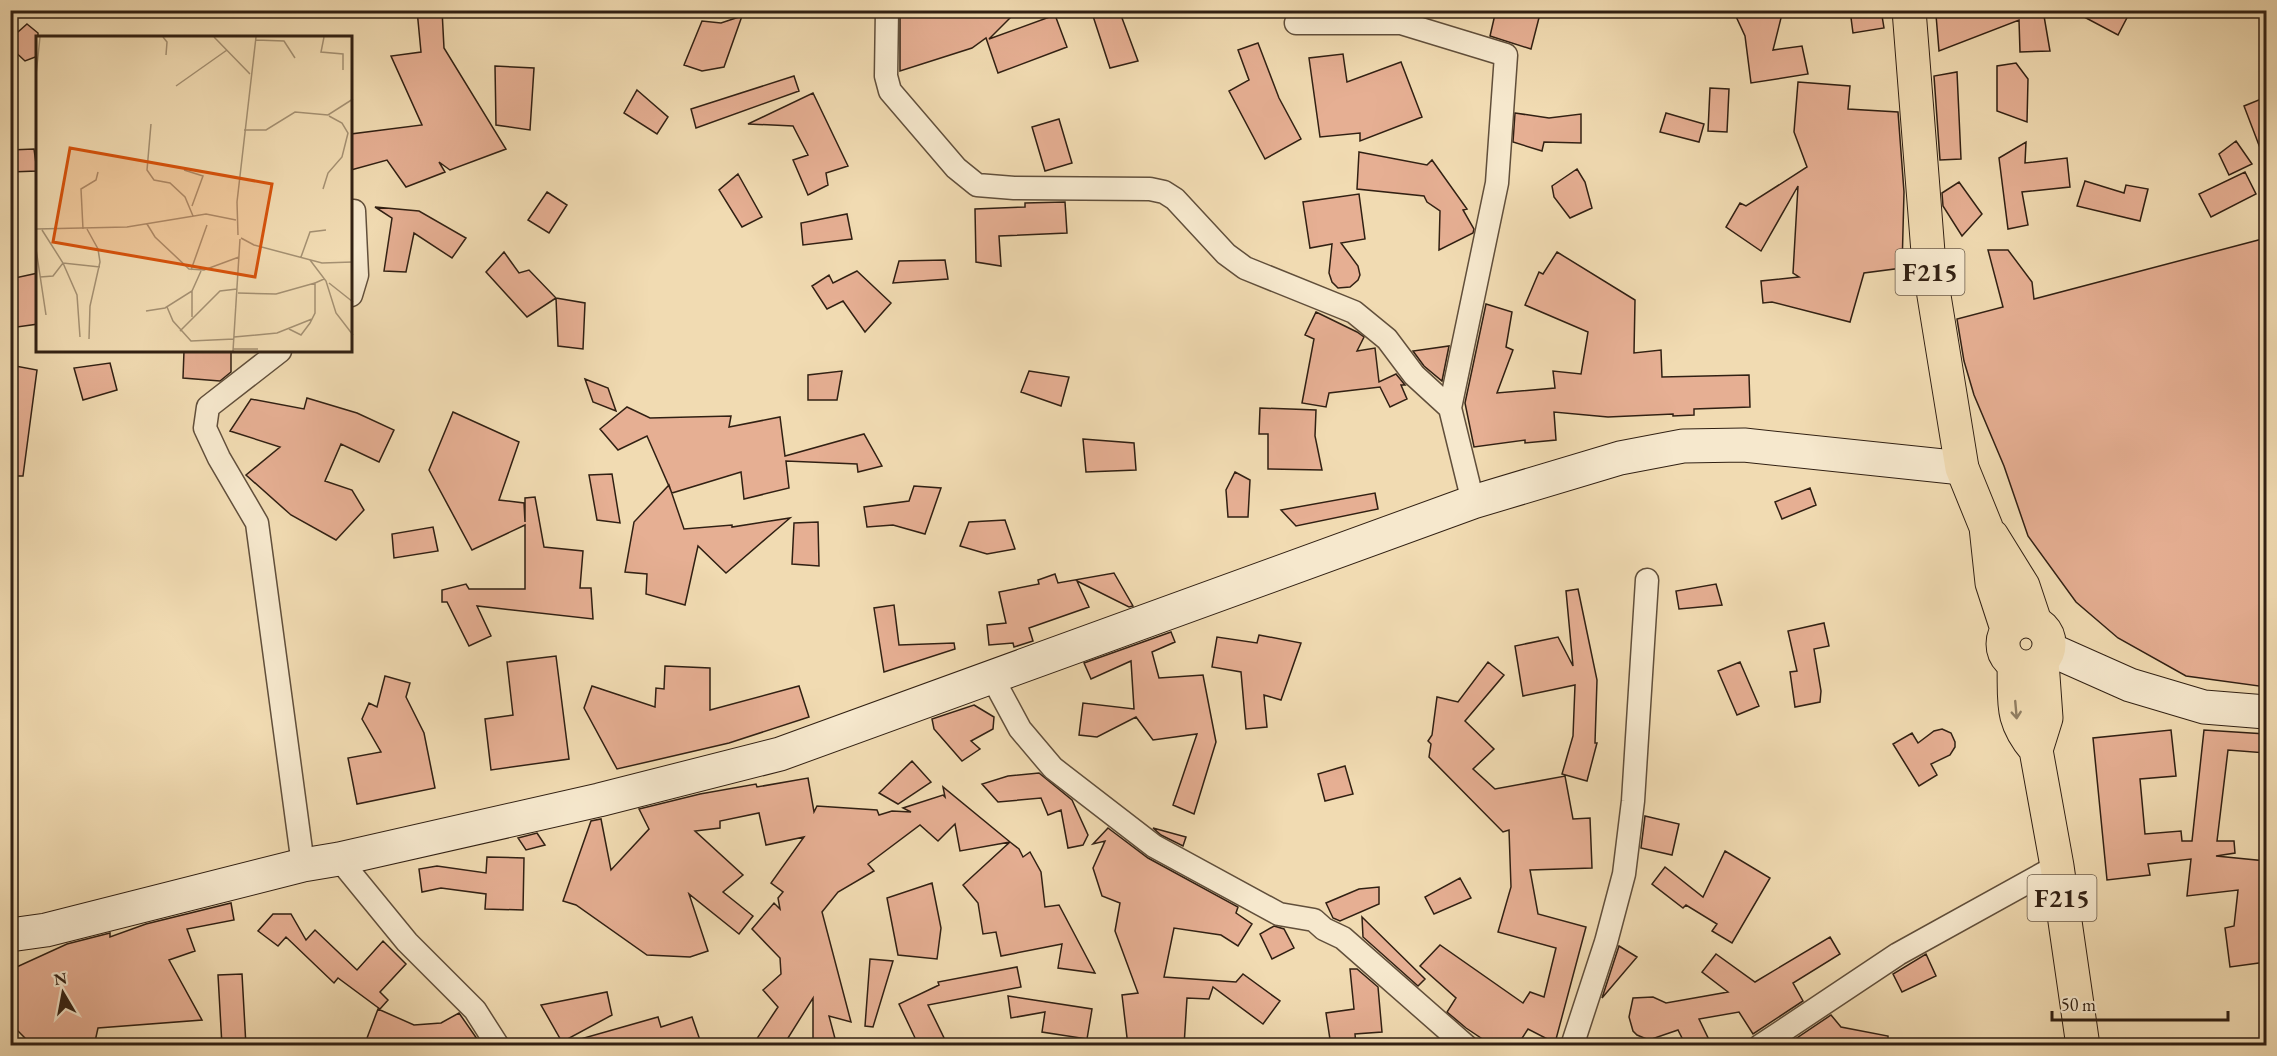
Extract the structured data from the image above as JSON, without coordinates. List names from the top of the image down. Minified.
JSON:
{"streets":{"main road":["F215"]},"scale_bar":"50 m","north":"top"}
